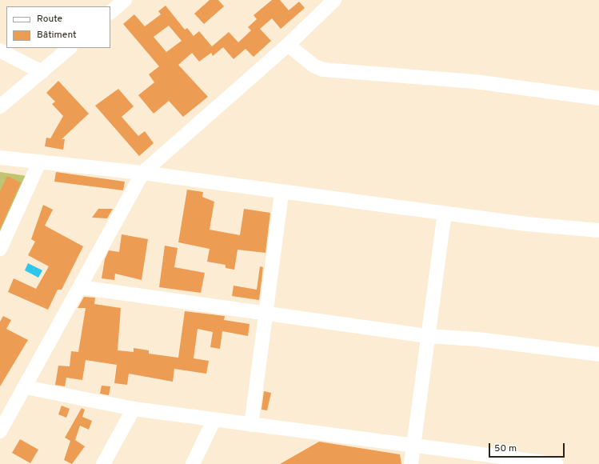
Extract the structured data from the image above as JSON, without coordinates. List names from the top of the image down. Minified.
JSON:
{"legend":["Route","Bâtiment"],"scale_bar":"50 m"}
